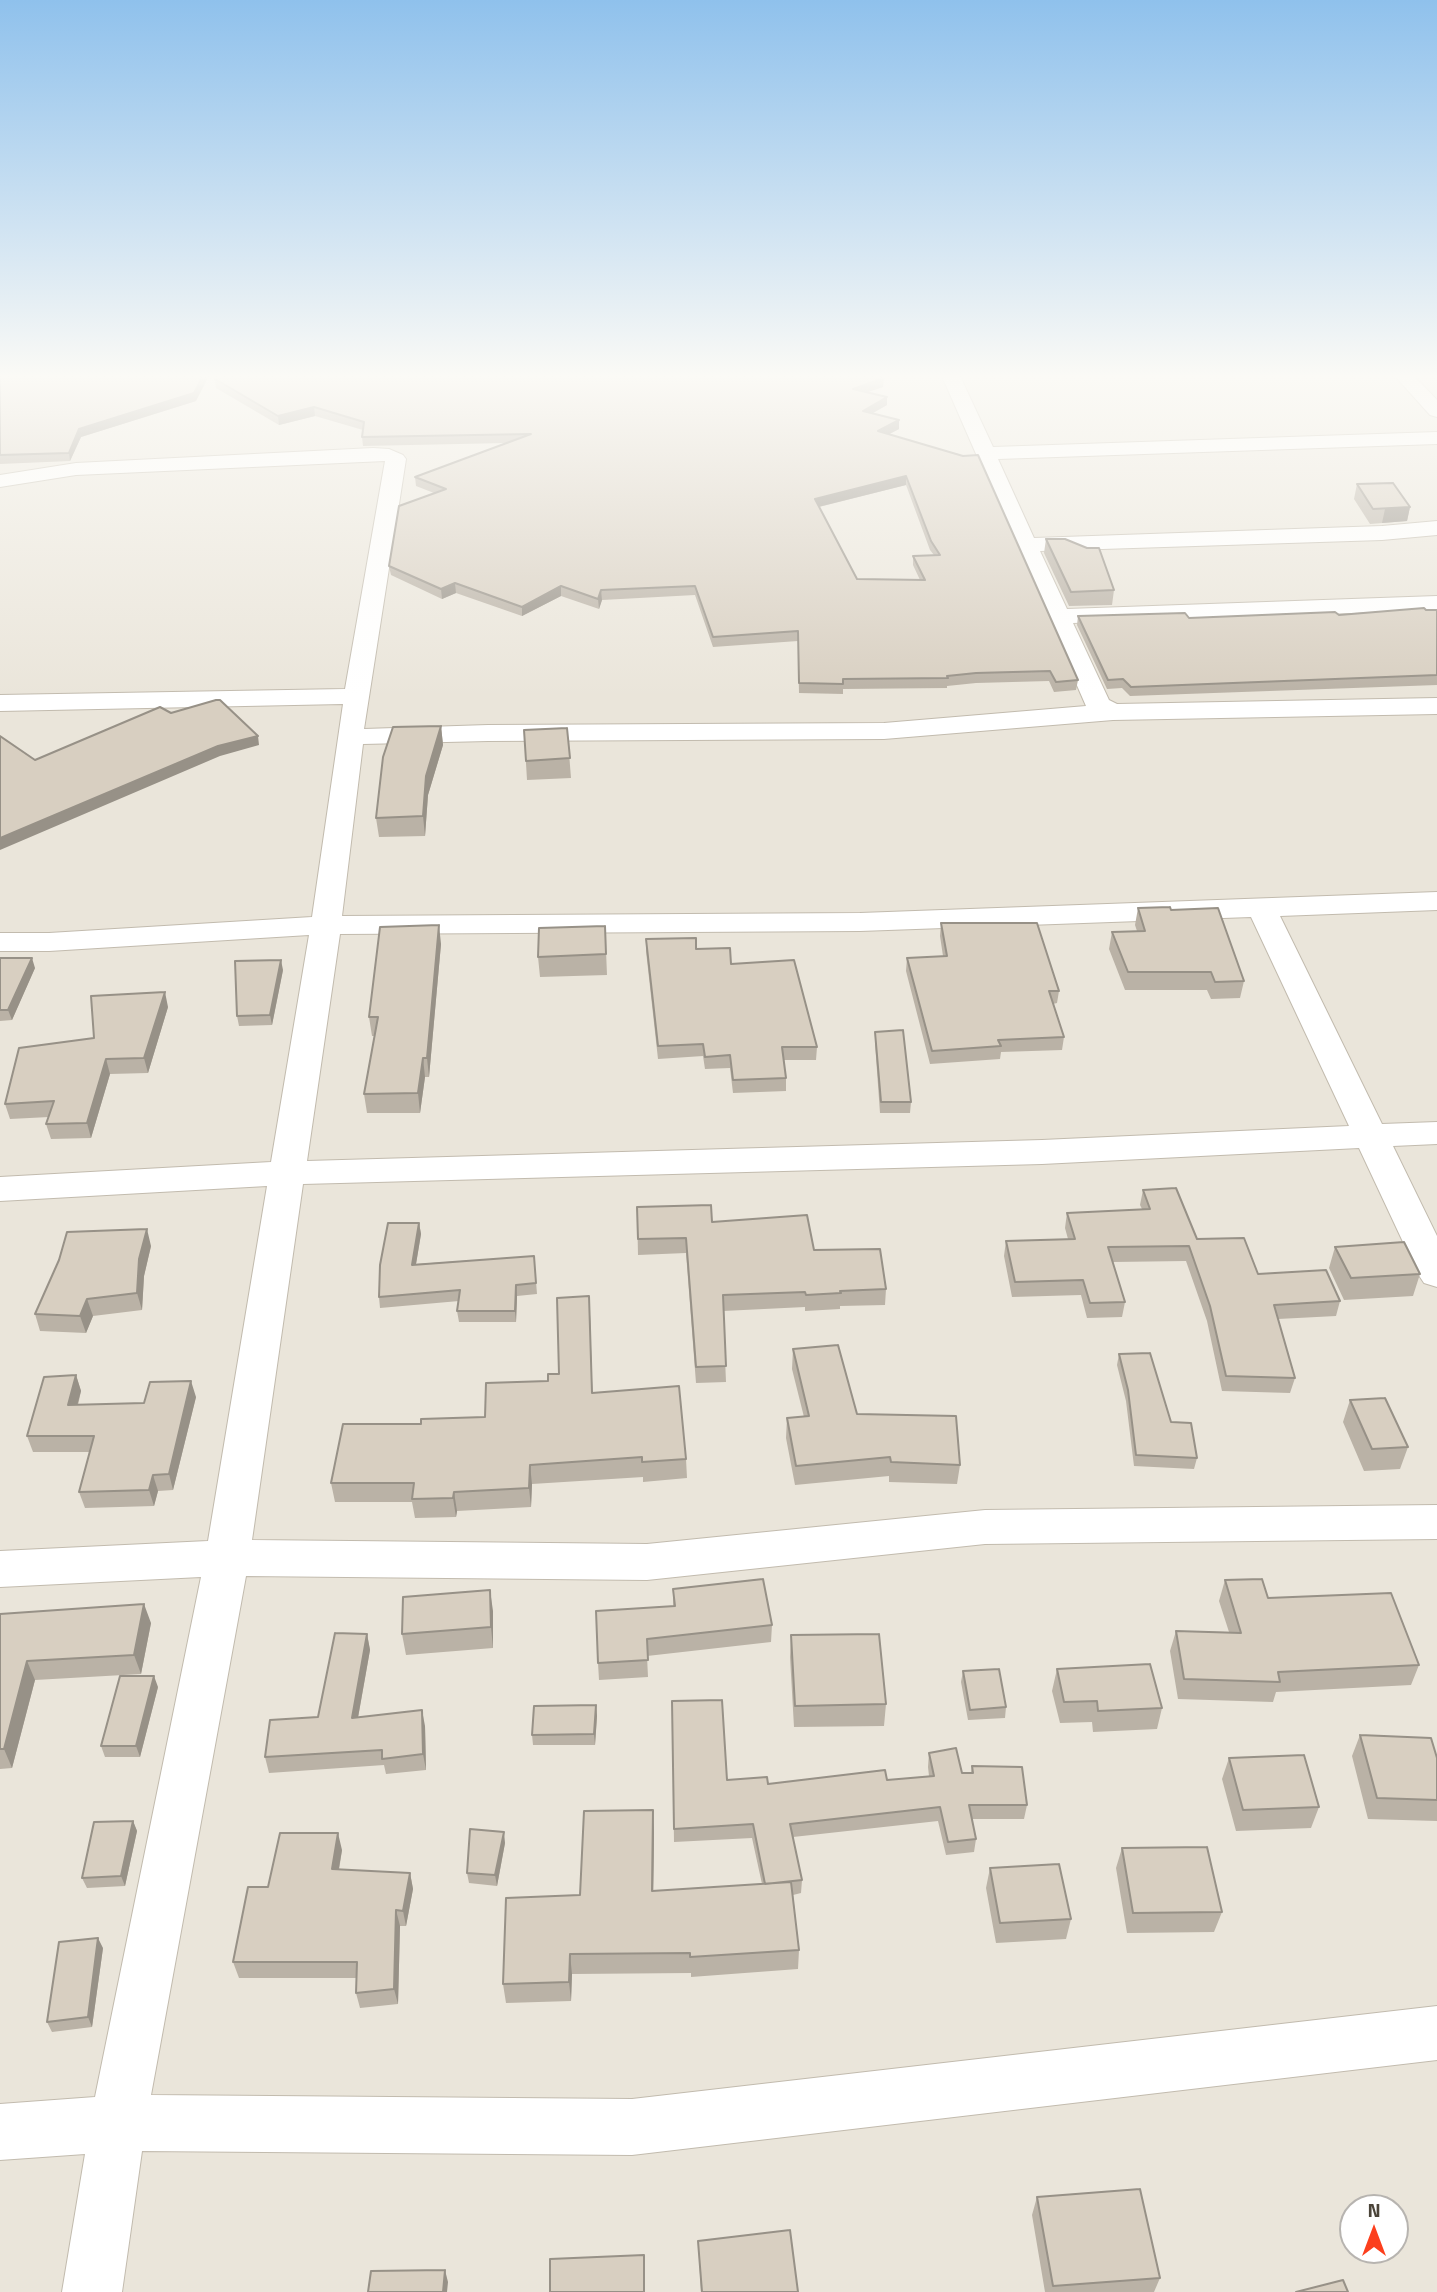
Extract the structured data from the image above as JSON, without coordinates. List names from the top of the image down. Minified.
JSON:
{"north":"top"}
